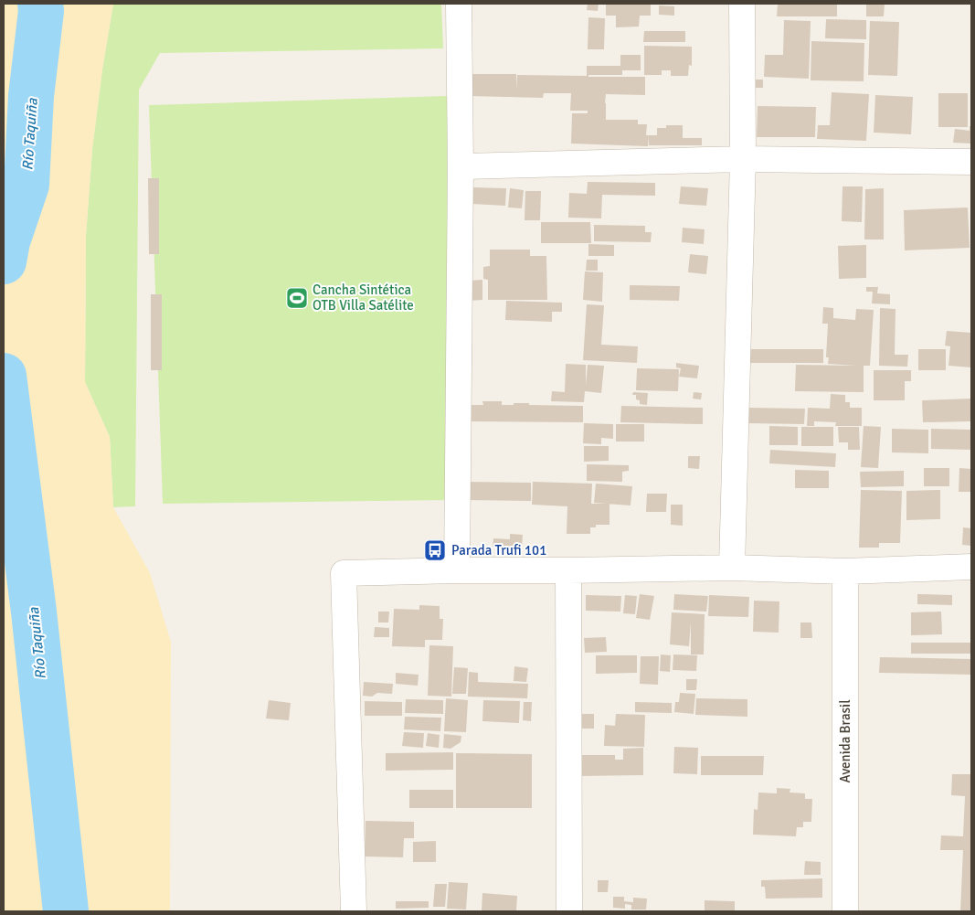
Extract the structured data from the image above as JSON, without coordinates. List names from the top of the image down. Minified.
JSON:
{"streets":{"street":["Avenida Brasil"]},"water":["Río Taquiña"],"places":{"sports":["Cancha Sintética OTB Villa Satélite"],"bus stop":["Parada Trufi 101"]}}
